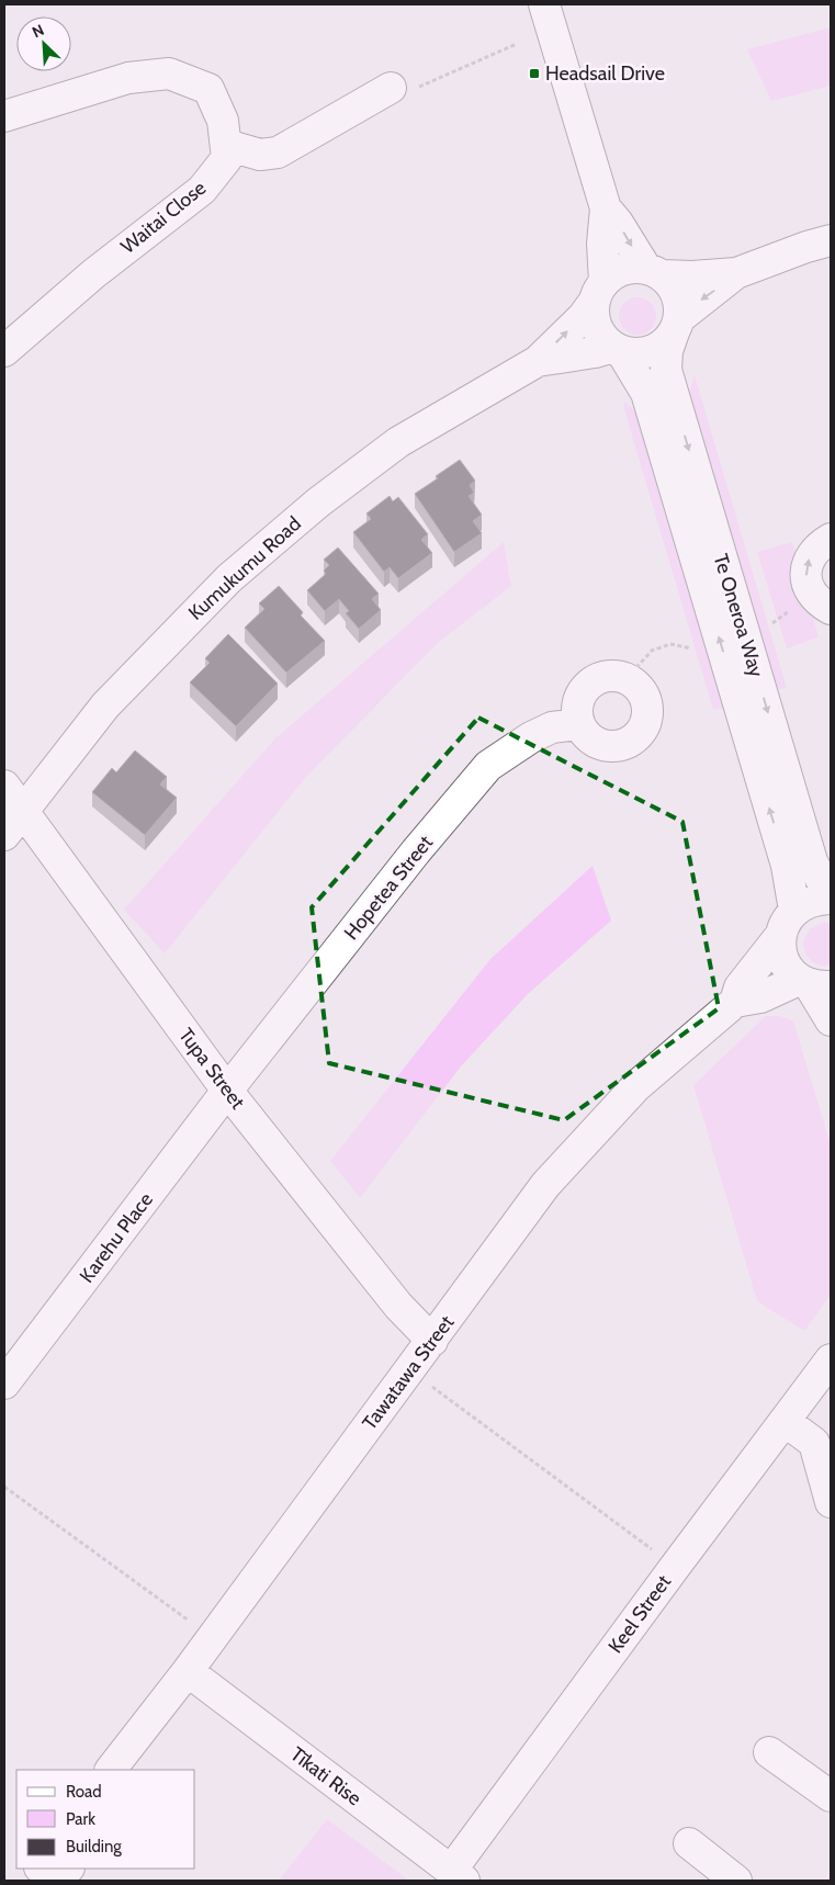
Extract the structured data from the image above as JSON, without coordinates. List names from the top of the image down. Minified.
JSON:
{"streets":{"street":["Waitai Close","Kumukumu Road","Te Oneroa Way","Hopetea Street","Tupa Street","Karehu Place","Tawatawa Street","Keel Street","Tīkati Rise"]},"crossings":[["Kumukumu Road","Te Oneroa Way"],["Kumukumu Road","Tupa Street"],["Hopetea Street","Tupa Street"],["Hopetea Street","Karehu Place"],["Tupa Street","Karehu Place"],["Tupa Street","Tawatawa Street"],["Tawatawa Street","Tīkati Rise"],["Keel Street","Tīkati Rise"]],"places":{"transit":["Headsail Drive"]},"legend":["Road","Park","Building"],"north":"top left"}
